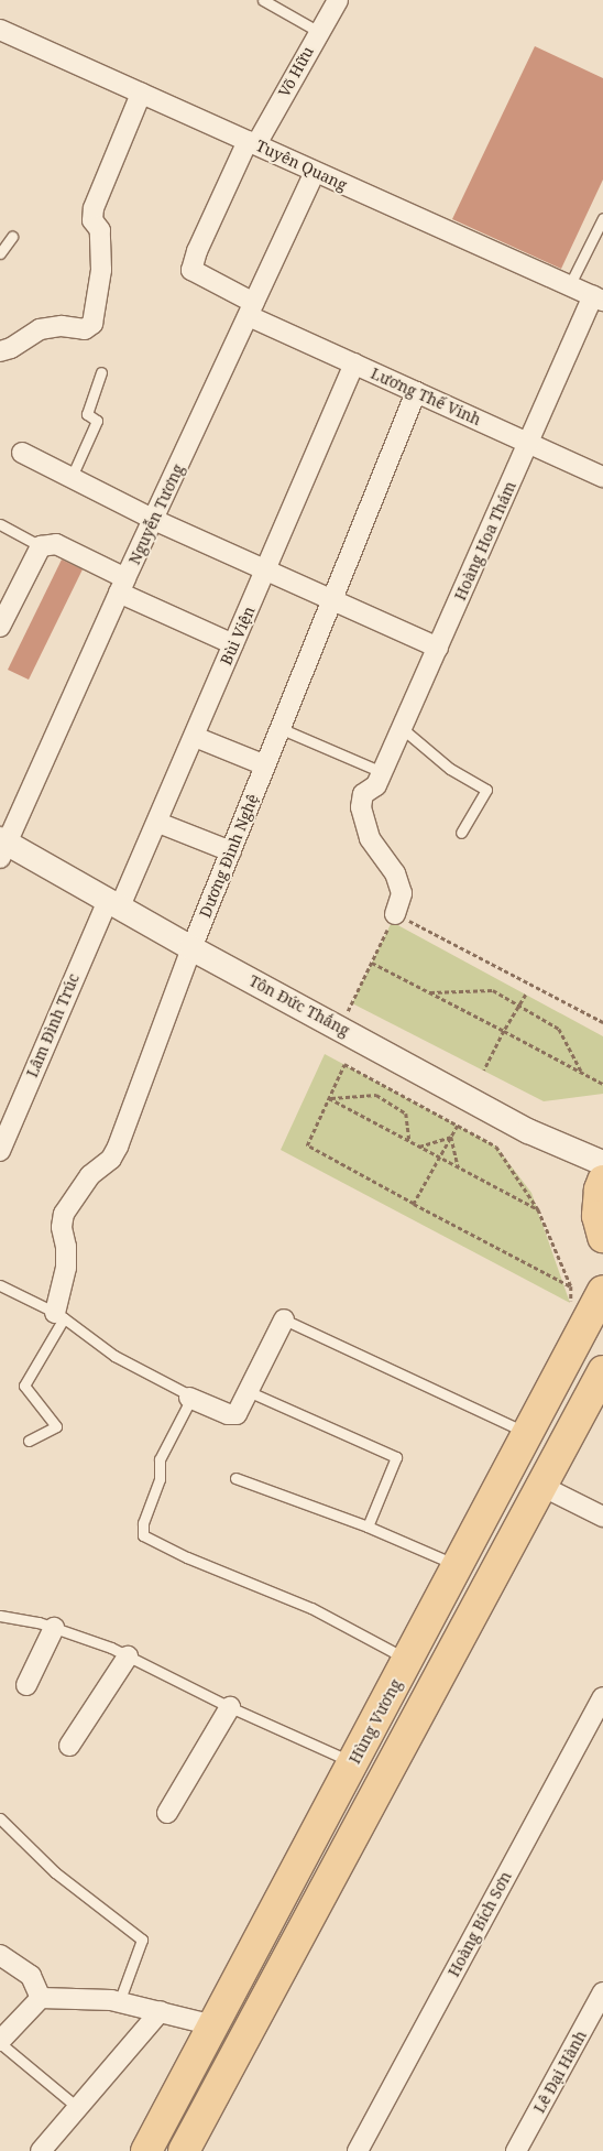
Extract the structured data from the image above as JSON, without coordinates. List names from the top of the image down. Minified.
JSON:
{"streets":{"main road":["Hùng Vương"],"street":["Võ Hữu","Tuyên Quang","Lương Thế Vinh","Nguyễn Tương","Hoàng Hoa Thám","Bùi Viện","Dương Đình Nghệ","Tôn Đức Thắng","Lâm Đình Trúc","Hoàng Bích Sơn","Lê Đại Hành"]},"crossings":[["Võ Hữu","Tuyên Quang"],["Võ Hữu","Lương Thế Vinh"],["Võ Hữu","Nguyễn Tương"],["Tuyên Quang","Nguyễn Tương"],["Tuyên Quang","Hoàng Hoa Thám"],["Lương Thế Vinh","Nguyễn Tương"],["Lương Thế Vinh","Hoàng Hoa Thám"],["Lương Thế Vinh","Bùi Viện"],["Lương Thế Vinh","Dương Đình Nghệ"],["Nguyễn Tương","Tôn Đức Thắng"],["Bùi Viện","Tôn Đức Thắng"],["Bùi Viện","Lâm Đình Trúc"],["Dương Đình Nghệ","Tôn Đức Thắng"],["Tôn Đức Thắng","Lâm Đình Trúc"]]}
